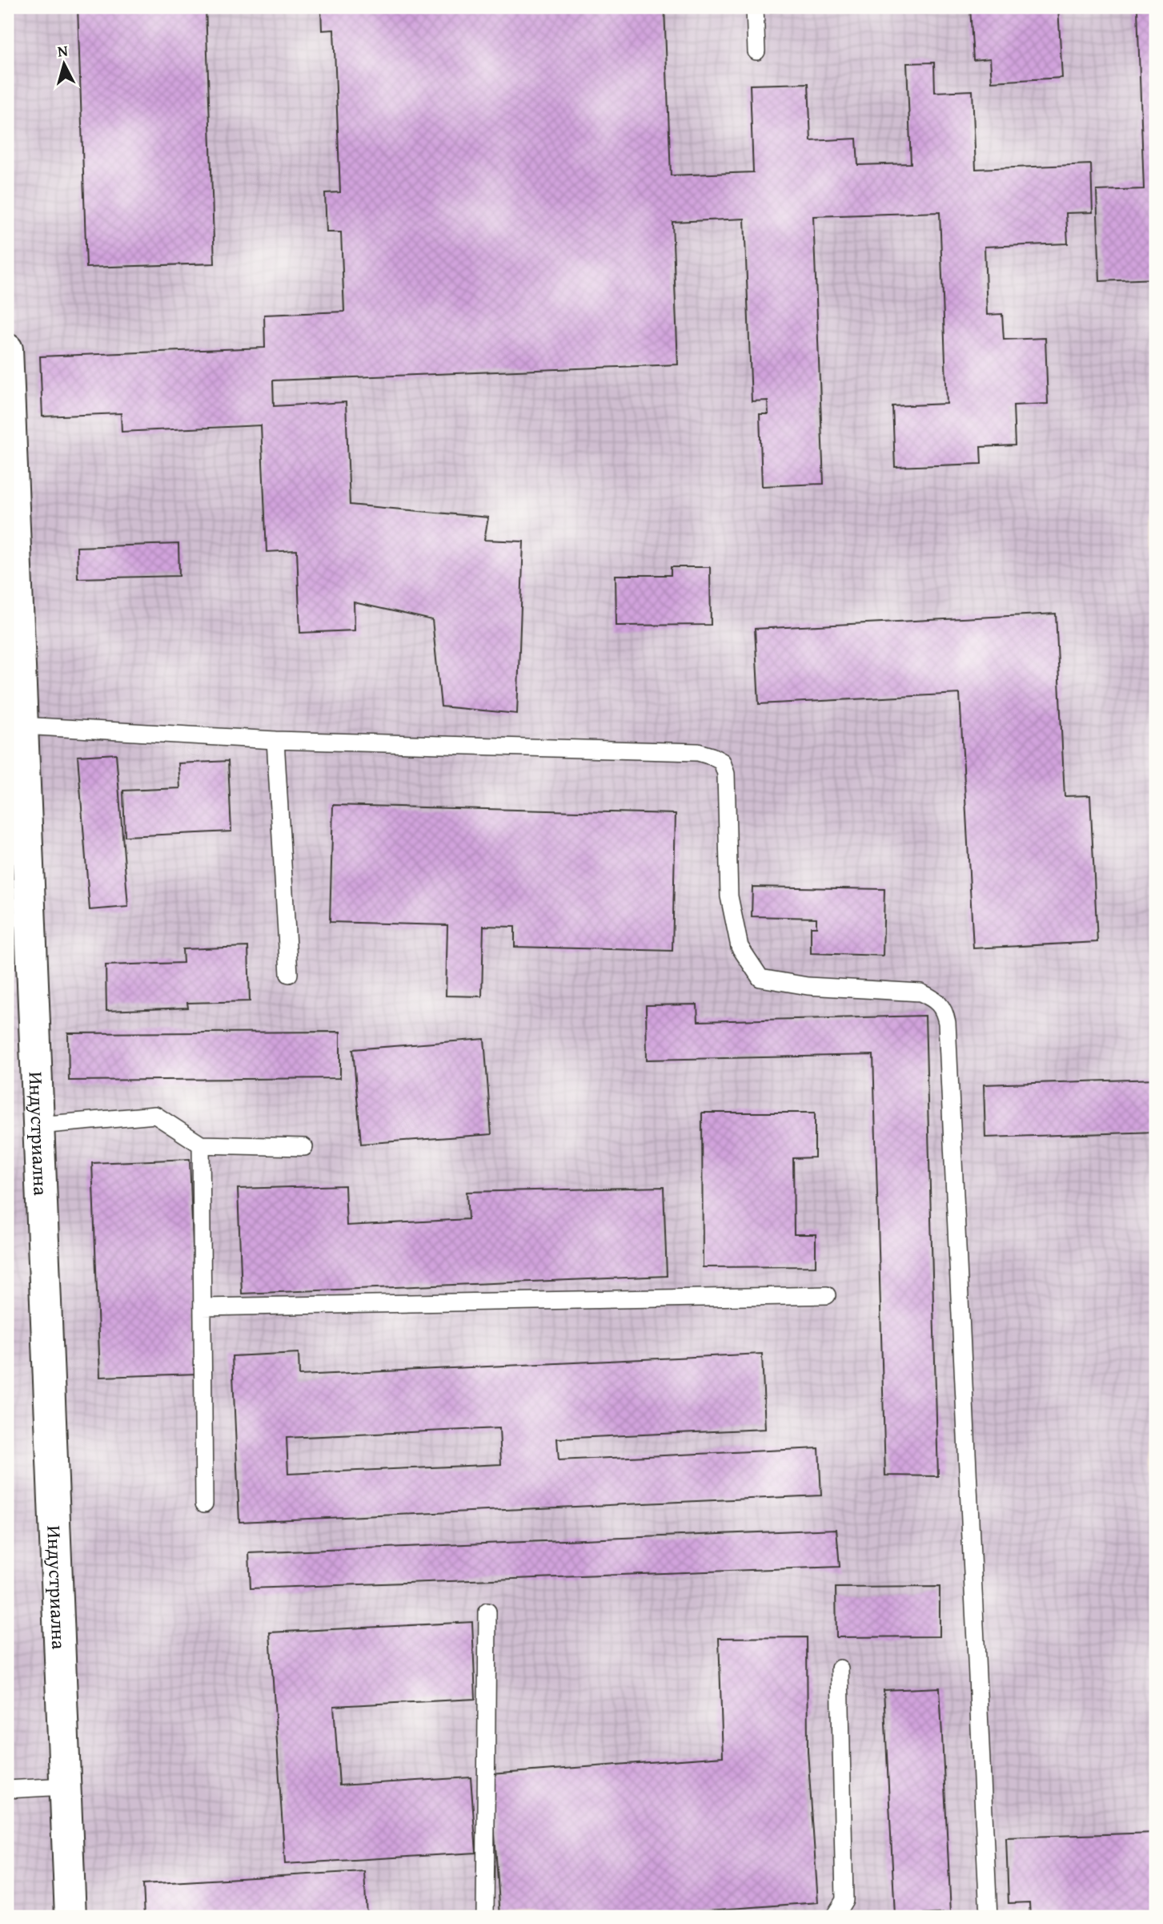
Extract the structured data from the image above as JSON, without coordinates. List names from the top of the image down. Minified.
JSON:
{"streets":{"street":["Индустриална"]},"north":"top"}
